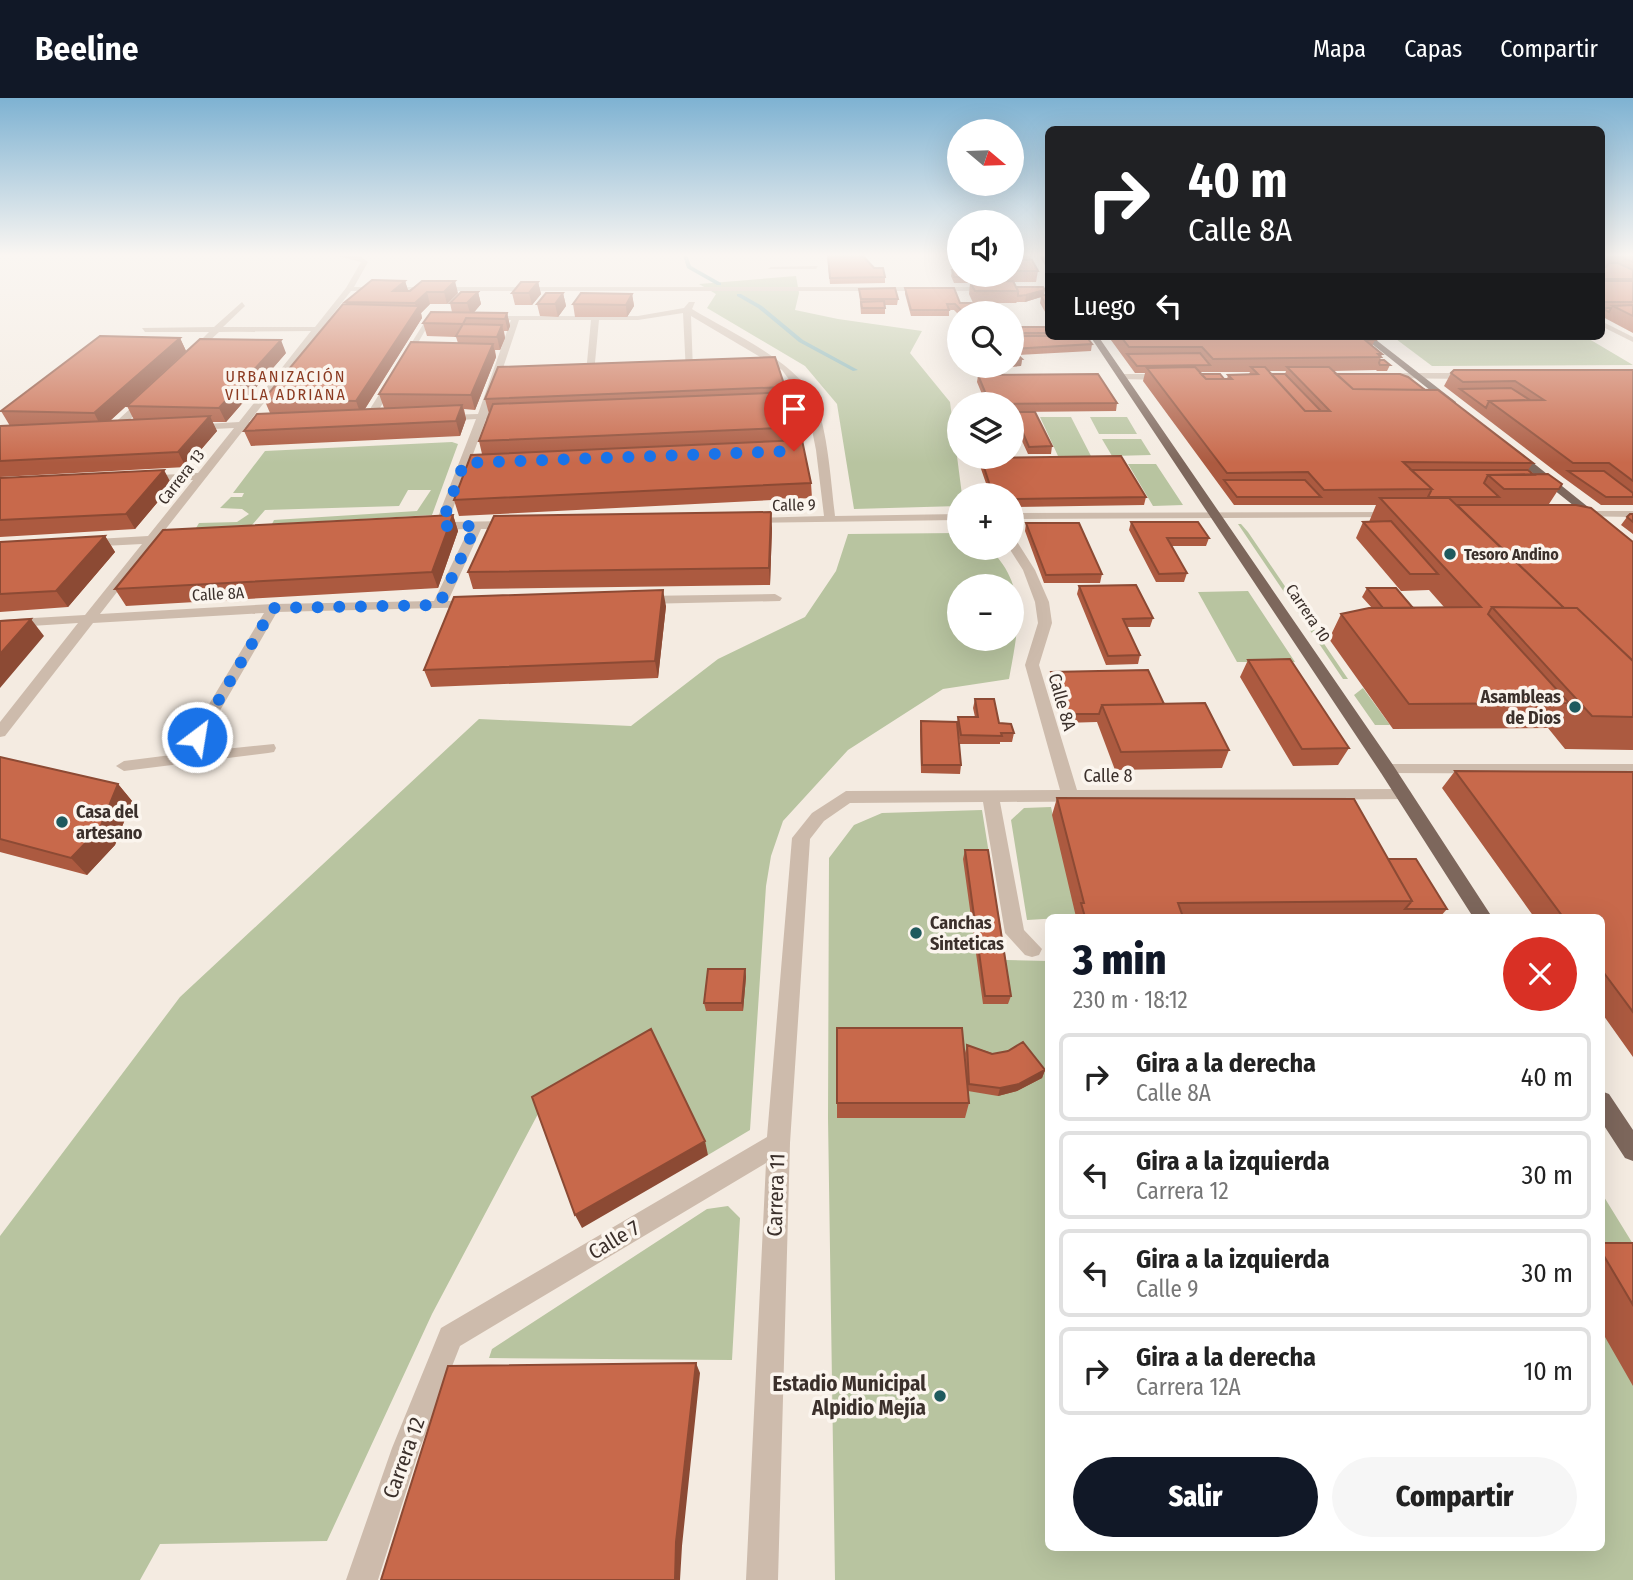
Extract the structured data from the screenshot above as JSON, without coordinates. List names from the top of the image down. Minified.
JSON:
{"streets":{"main road":["Carrera 10"],"street":["Carrera 13","Calle 9","Calle 8A","Calle 8","Carrera 11","Calle 7","Carrera 12"]},"crossings":[["Carrera 13","Calle 8A"],["Calle 8A","Calle 8"],["Carrera 10","Calle 8"],["Calle 8","Carrera 11"],["Carrera 11","Calle 7"],["Calle 7","Carrera 12"]],"districts":["URBANIZACIÓN VILLA ADRIANA"],"places":["Tesoro Andino","Asambleas de Dios","Casa del artesano","Canchas Sinteticas","Estadio Municipal Alpidio Mejía"],"north":"right","page":{"header":"Beeline","nav":["Mapa","Capas","Compartir"],"map_buttons":["+","−"],"turn":["40 m","Calle 8A"],"then":"Luego","heading":["3 min","230 m · 18:12"],"list":[{"name":"Gira a la derecha","note":"Calle 8A","value":"40 m"},{"name":"Gira a la izquierda","note":"Carrera 12","value":"30 m"},{"name":"Gira a la izquierda","note":"Calle 9","value":"30 m"},{"name":"Gira a la derecha","note":"Carrera 12A","value":"10 m"}],"buttons":["Salir","Compartir"]}}
